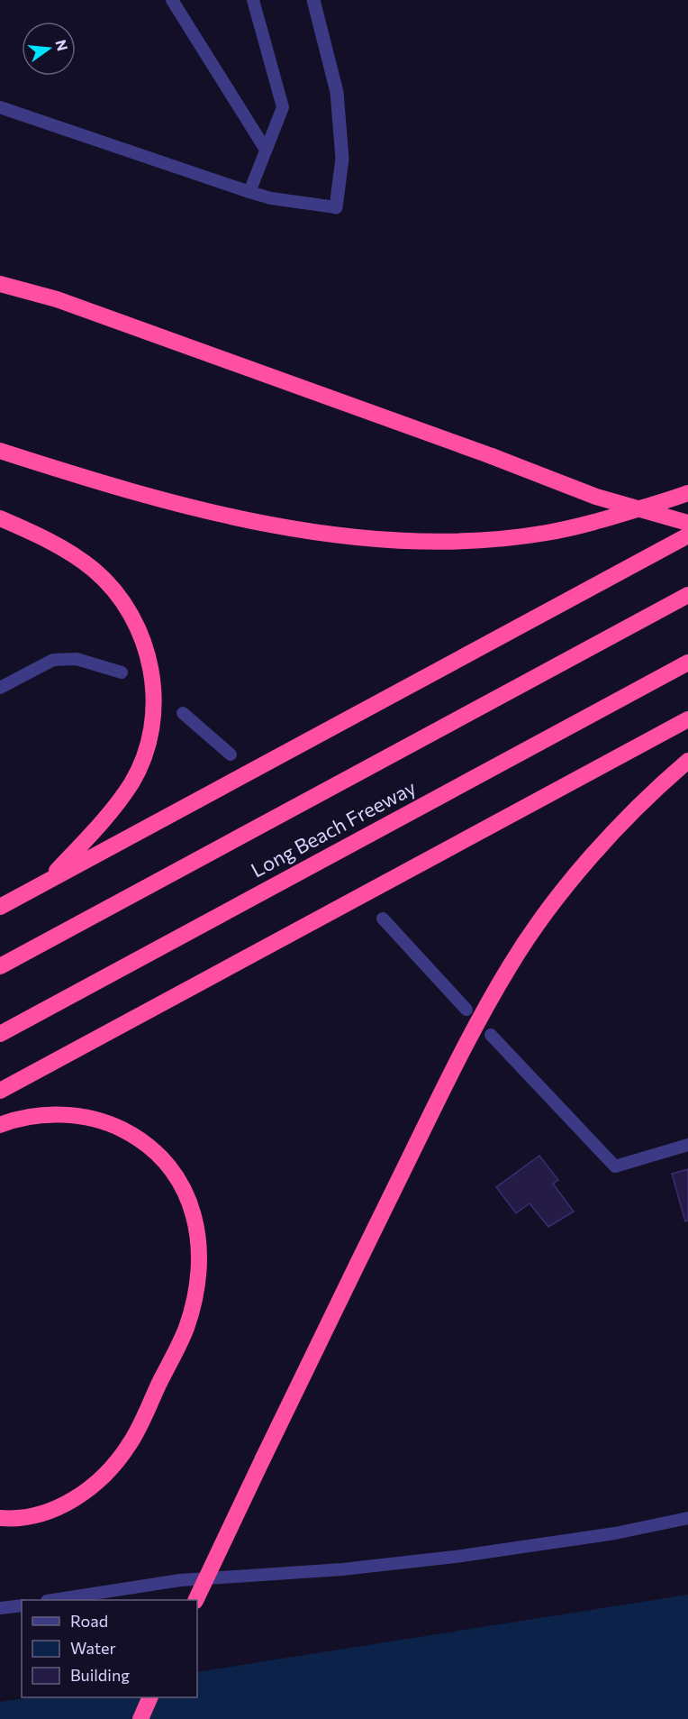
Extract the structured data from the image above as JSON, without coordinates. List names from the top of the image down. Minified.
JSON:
{"streets":{"highway":["Long Beach Freeway"]},"legend":["Road","Water","Building"],"north":"right"}
